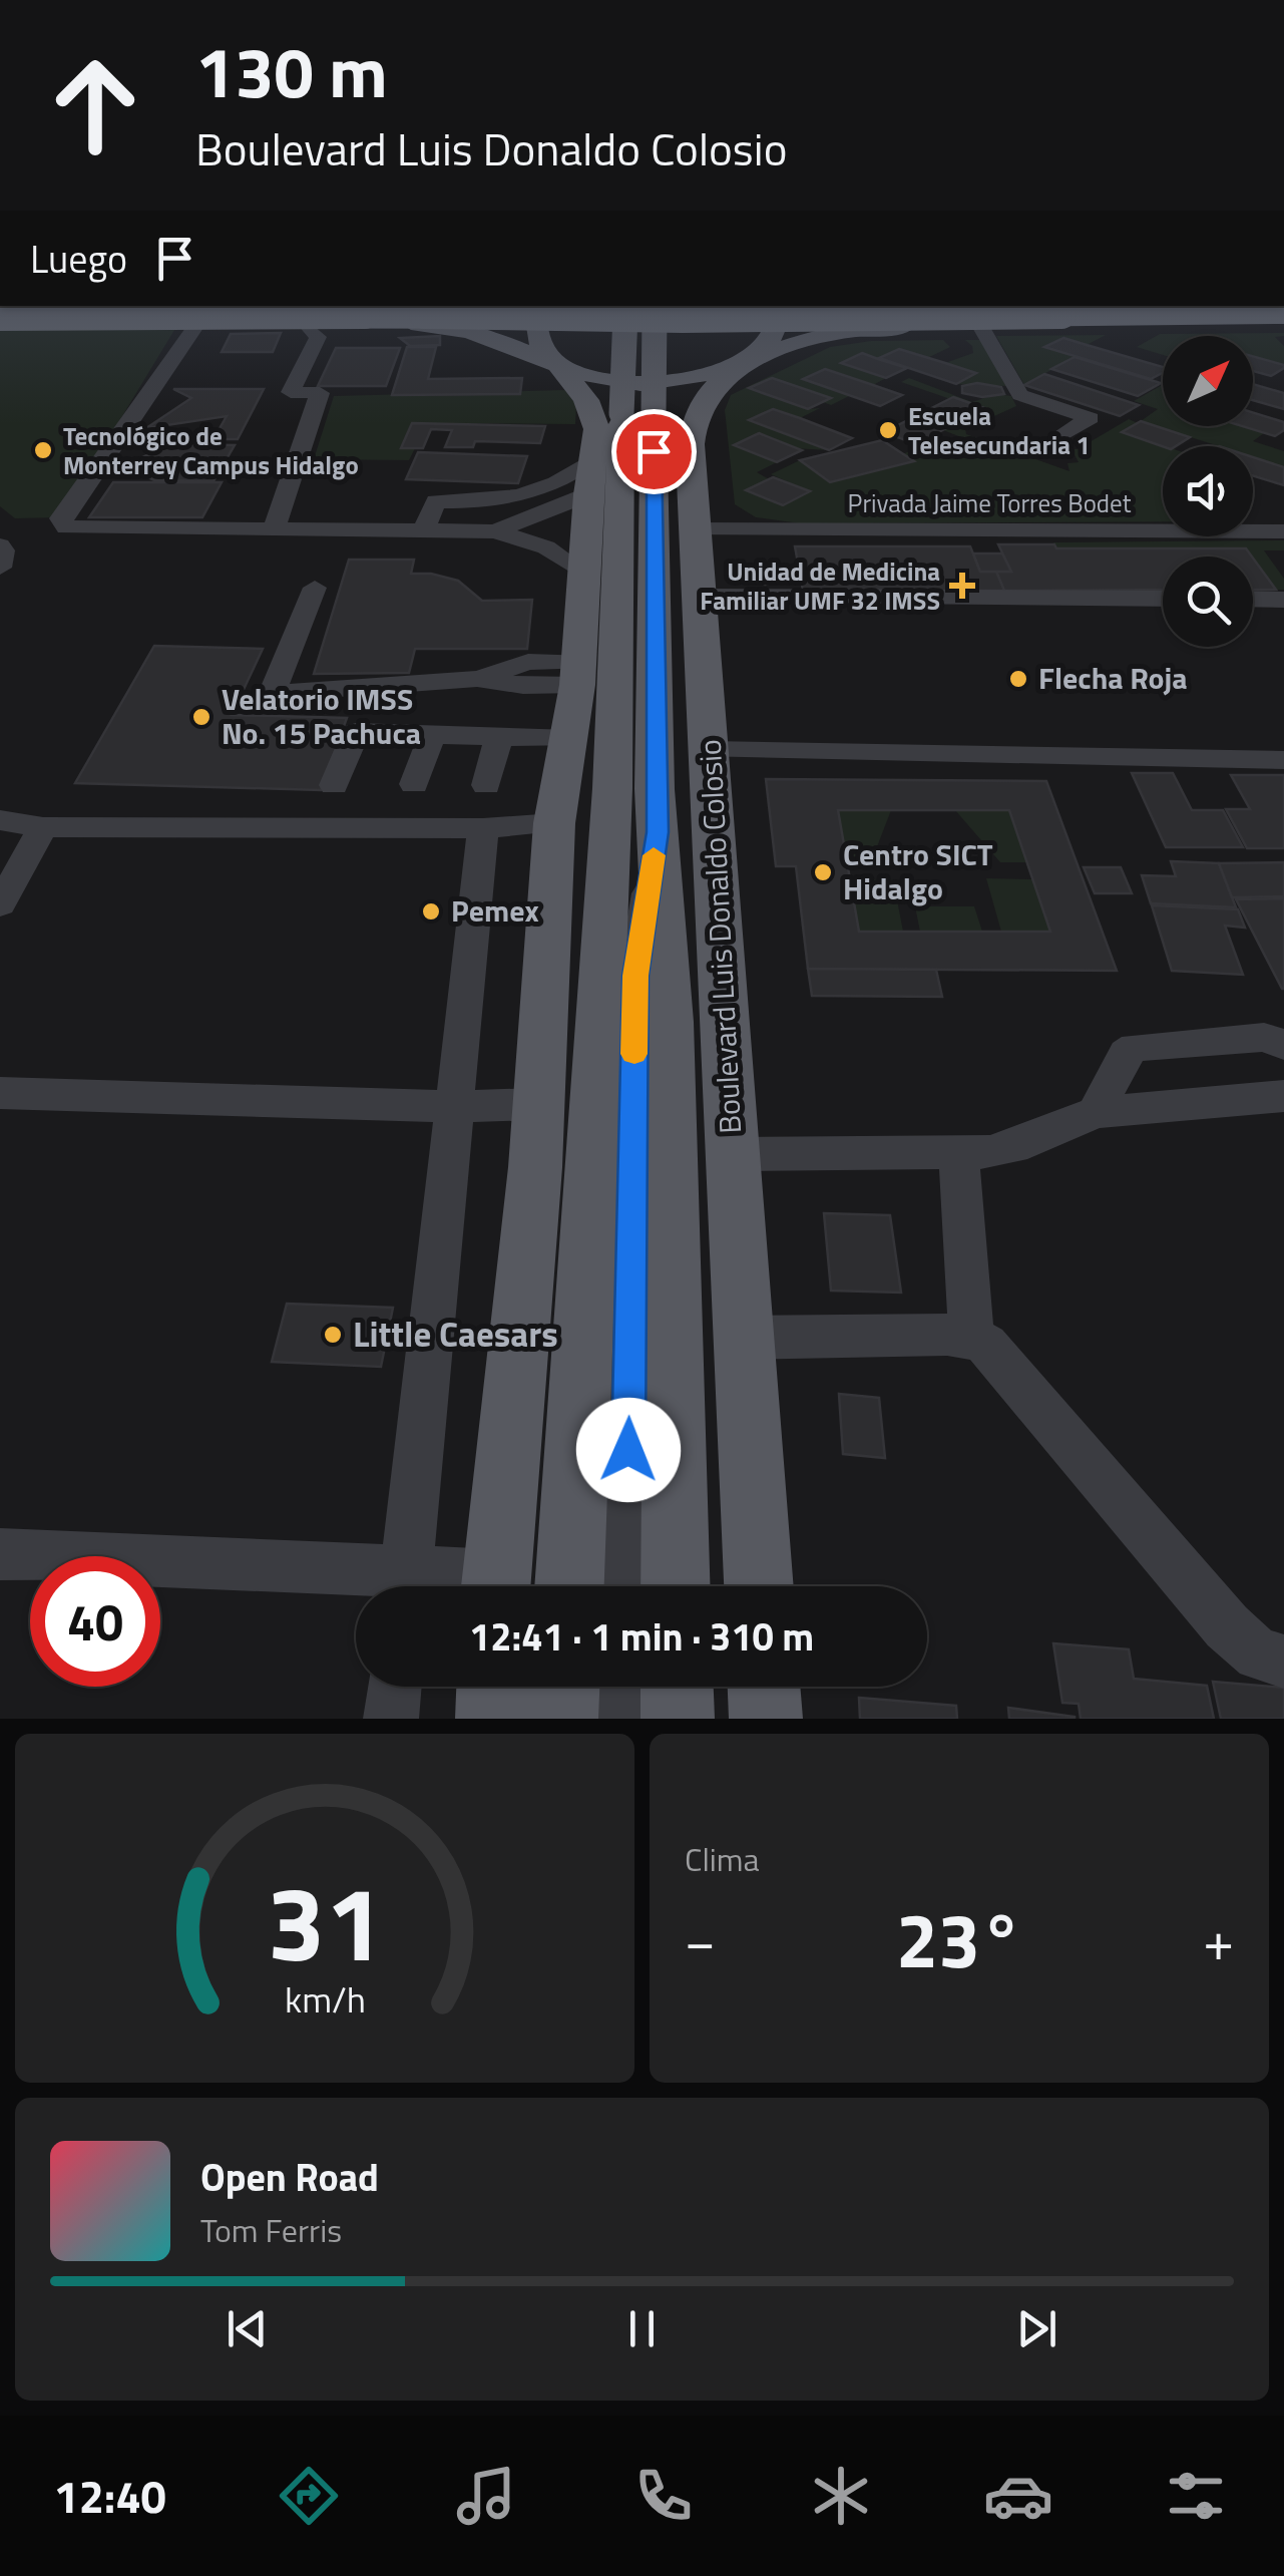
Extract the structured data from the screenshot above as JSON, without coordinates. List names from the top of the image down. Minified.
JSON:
{"streets":{"main road":["Boulevard Luis Donaldo Colosio"],"street":["Privada Jaime Torres Bodet"]},"crossings":[["Privada Jaime Torres Bodet","Boulevard Luis Donaldo Colosio"]],"places":{"other":["Escuela Telesecundaria 1","Tecnológico de Monterrey Campus Hidalgo","Flecha Roja","Velatorio IMSS No. 15 Pachuca","Centro SICT Hidalgo","Pemex","Little Caesars"],"health":["Unidad de Medicina Familiar UMF 32 IMSS"]},"north":"top right","page":{"turn":["130 m","Boulevard Luis Donaldo Colosio"],"then":"Luego","limit":"40","trip":"12:41 · 1 min · 310 m","tile":"Clima","heat":["−","23°","+"],"song":["Open Road","Tom Ferris"],"tabs":"12:40","gauge":["31","km/h"]}}
